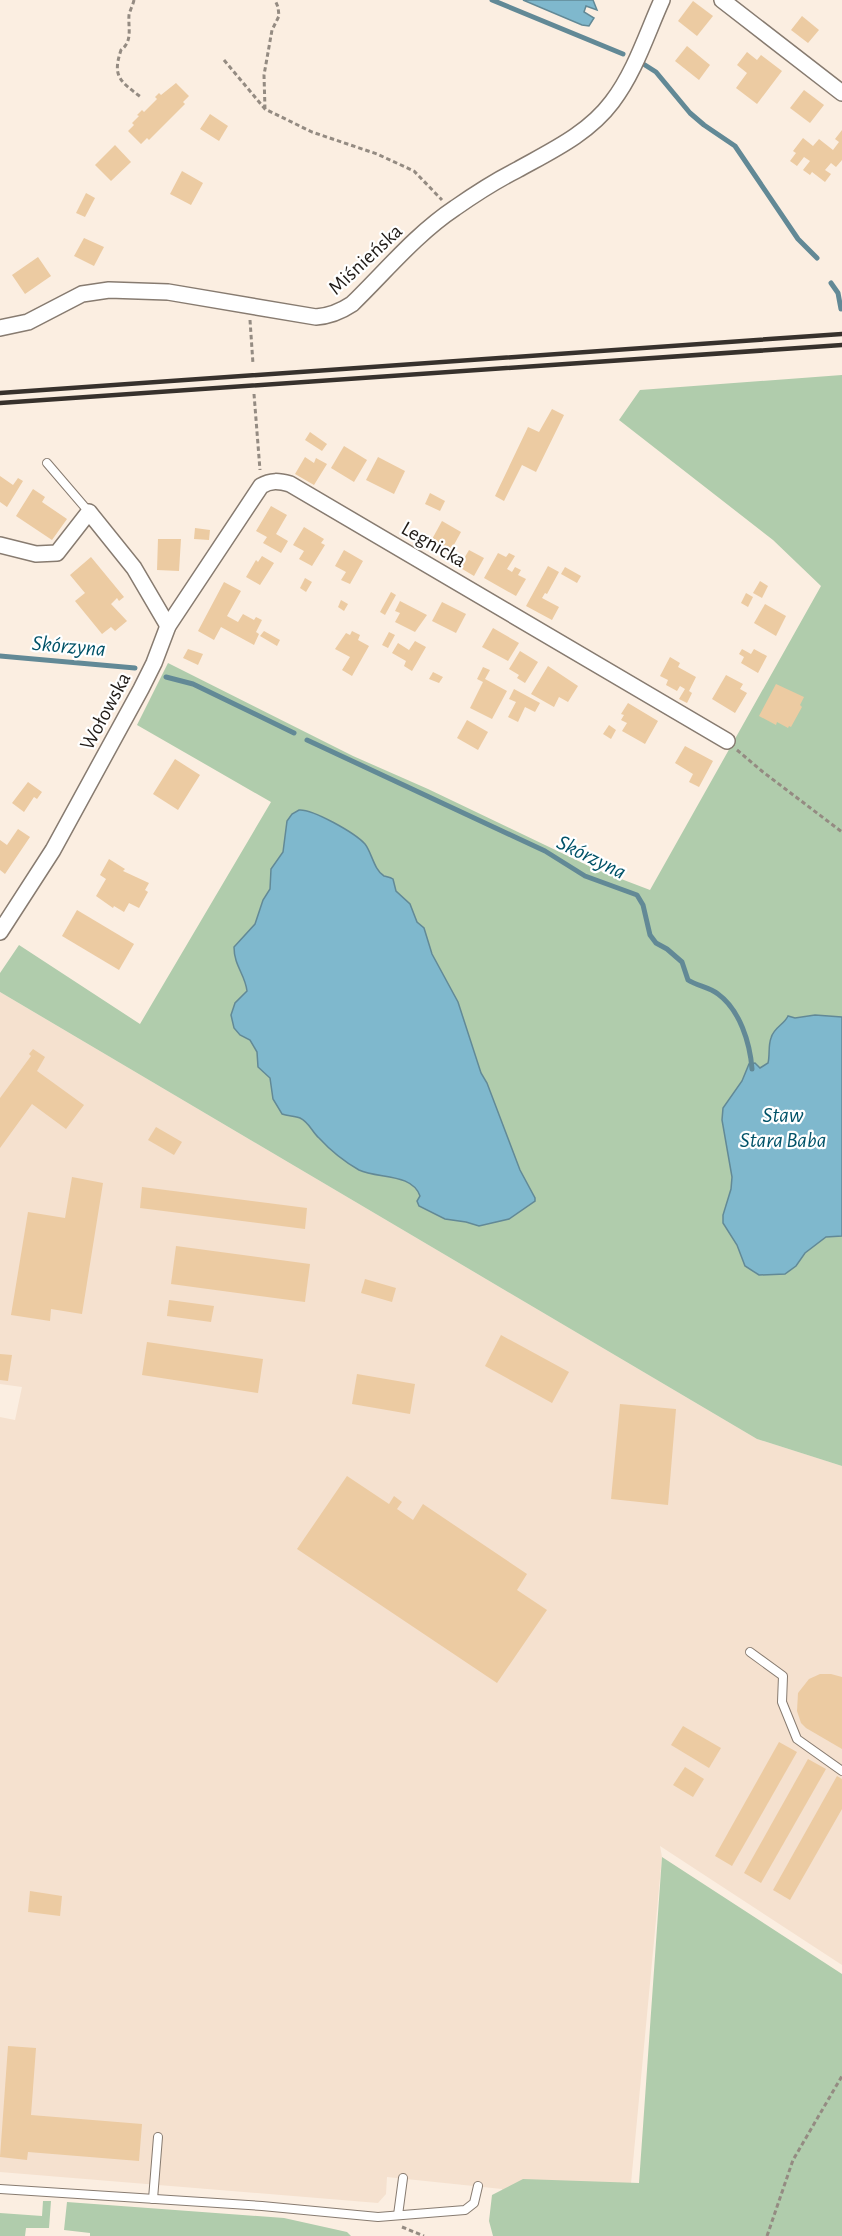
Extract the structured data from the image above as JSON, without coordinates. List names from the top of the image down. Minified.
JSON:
{"streets":{"street":["Miśnieńska","Legnicka","Wołowska"]},"water":["Skórzyna","Staw Stara Baba"]}
